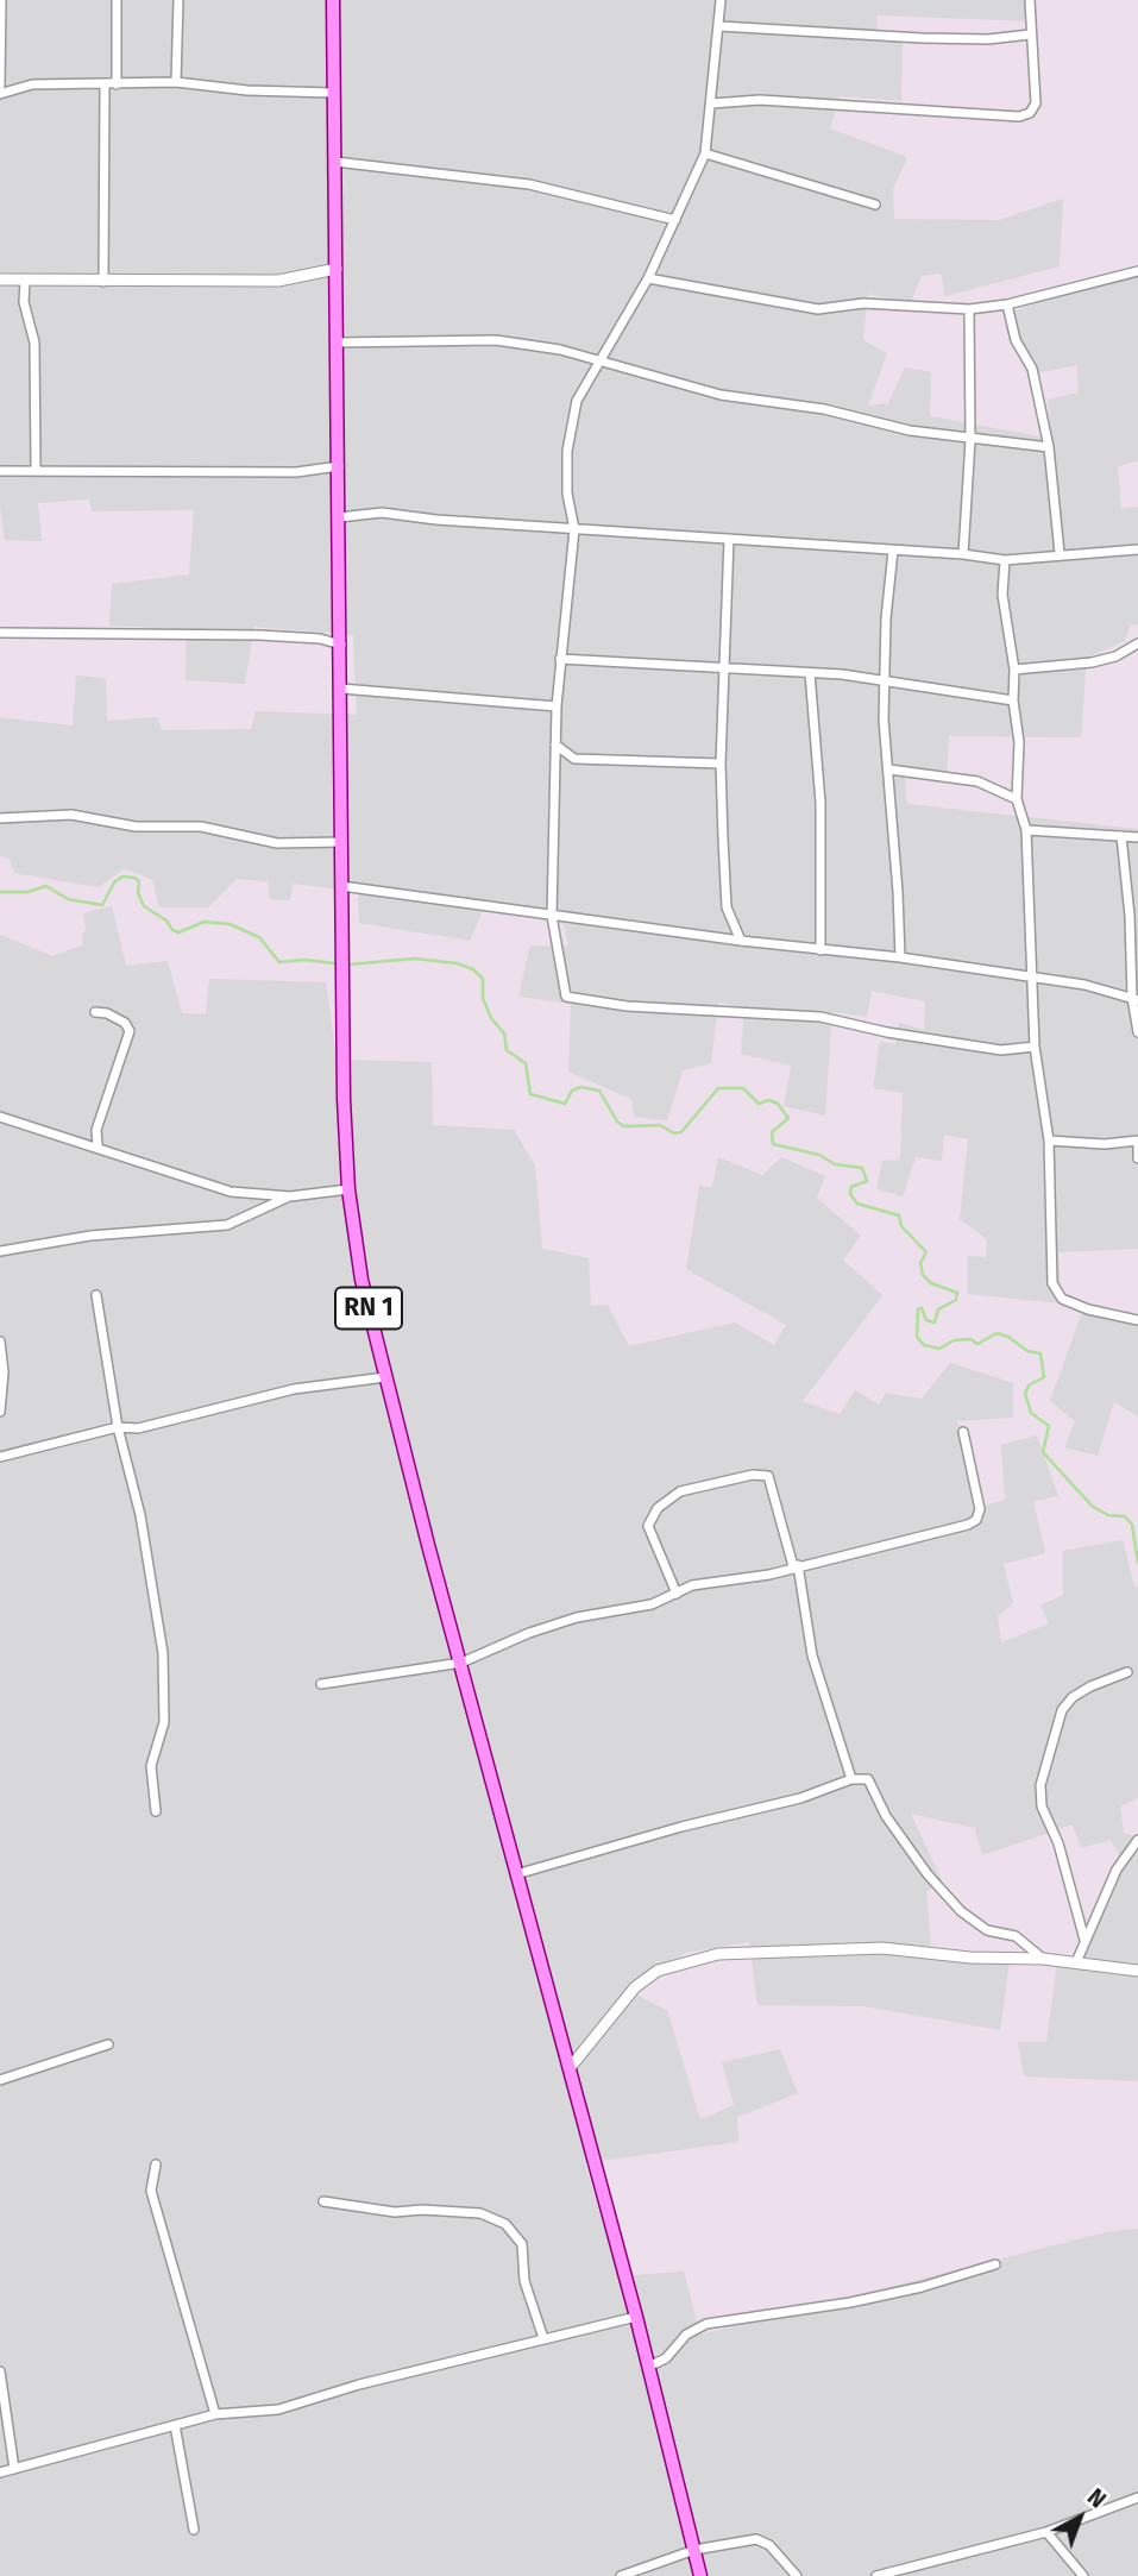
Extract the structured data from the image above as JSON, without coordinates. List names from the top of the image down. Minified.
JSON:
{"streets":{"main road":["RN 1"]},"north":"top right"}
